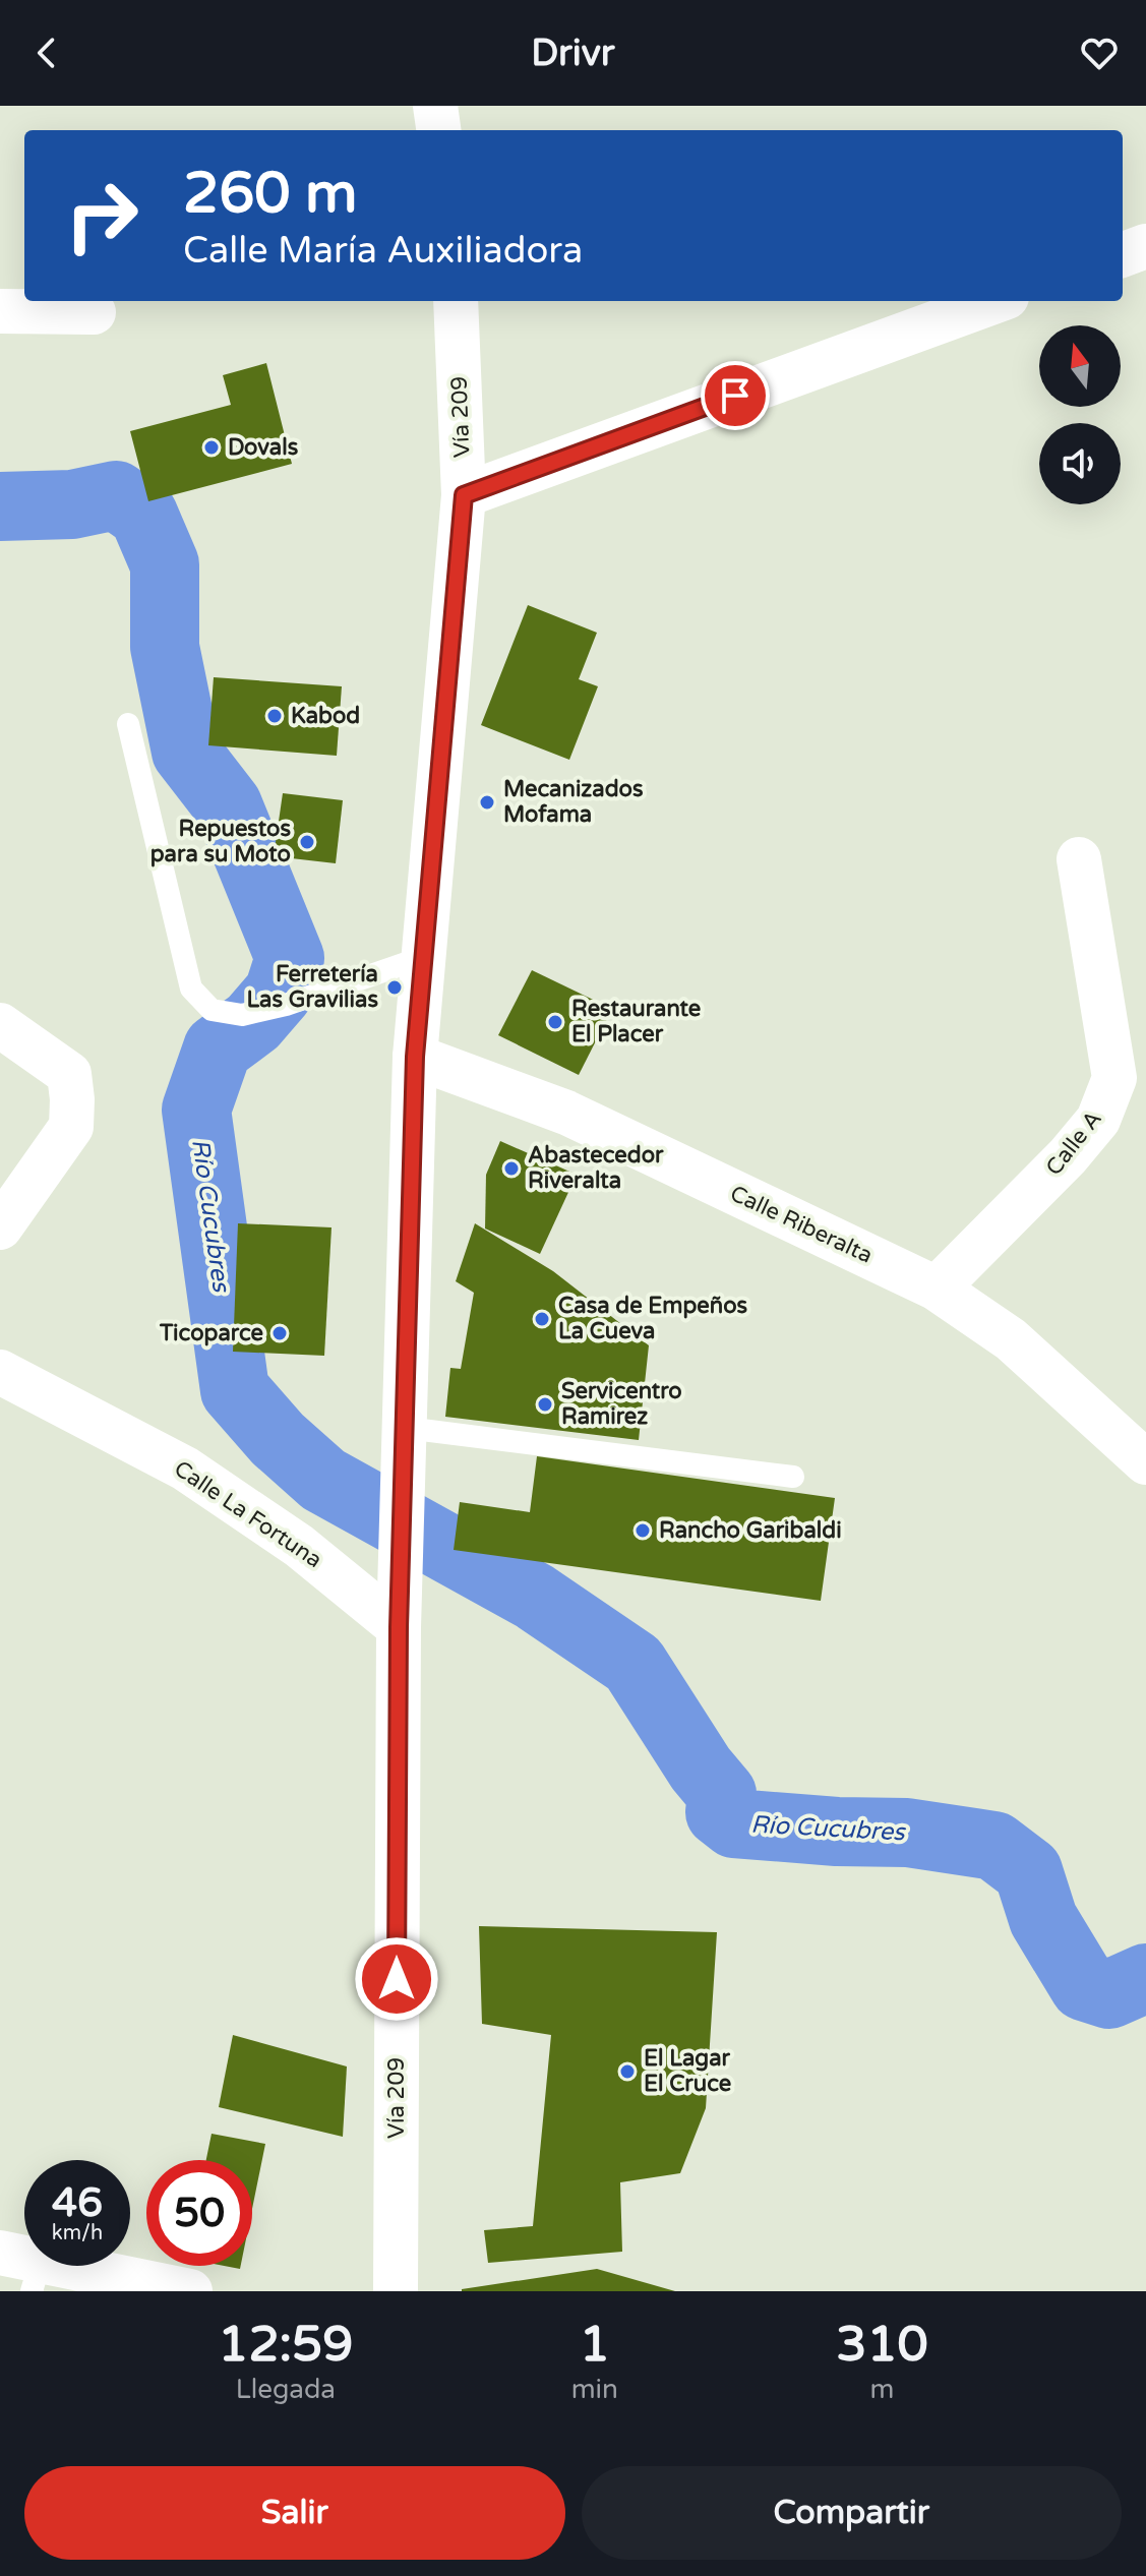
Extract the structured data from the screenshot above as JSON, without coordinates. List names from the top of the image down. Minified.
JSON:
{"streets":{"street":["Vía 209","Calle A","Calle Riberalta","Calle La Fortuna"]},"crossings":[["Vía 209","Calle Riberalta"],["Vía 209","Calle La Fortuna"],["Calle A","Calle Riberalta"]],"water":["Río Cucubres"],"places":["Dovals","Kabod","Mecanizados Mofama","Repuestos para su Moto","Ferretería Las Gravilias","Restaurante El Placer","Abastecedor Riveralta","Casa de Empeños La Cueva","Ticoparce","Servicentro Ramirez","Rancho Garibaldi","El Lagar El Cruce"],"north":"top","page":{"header":"Drivr","turn":["260 m","Calle María Auxiliadora"],"speed":"46 km/h","limit":"50","eta":["12:59","Llegada","1","min","310","m"],"buttons":["Salir","Compartir"]}}
